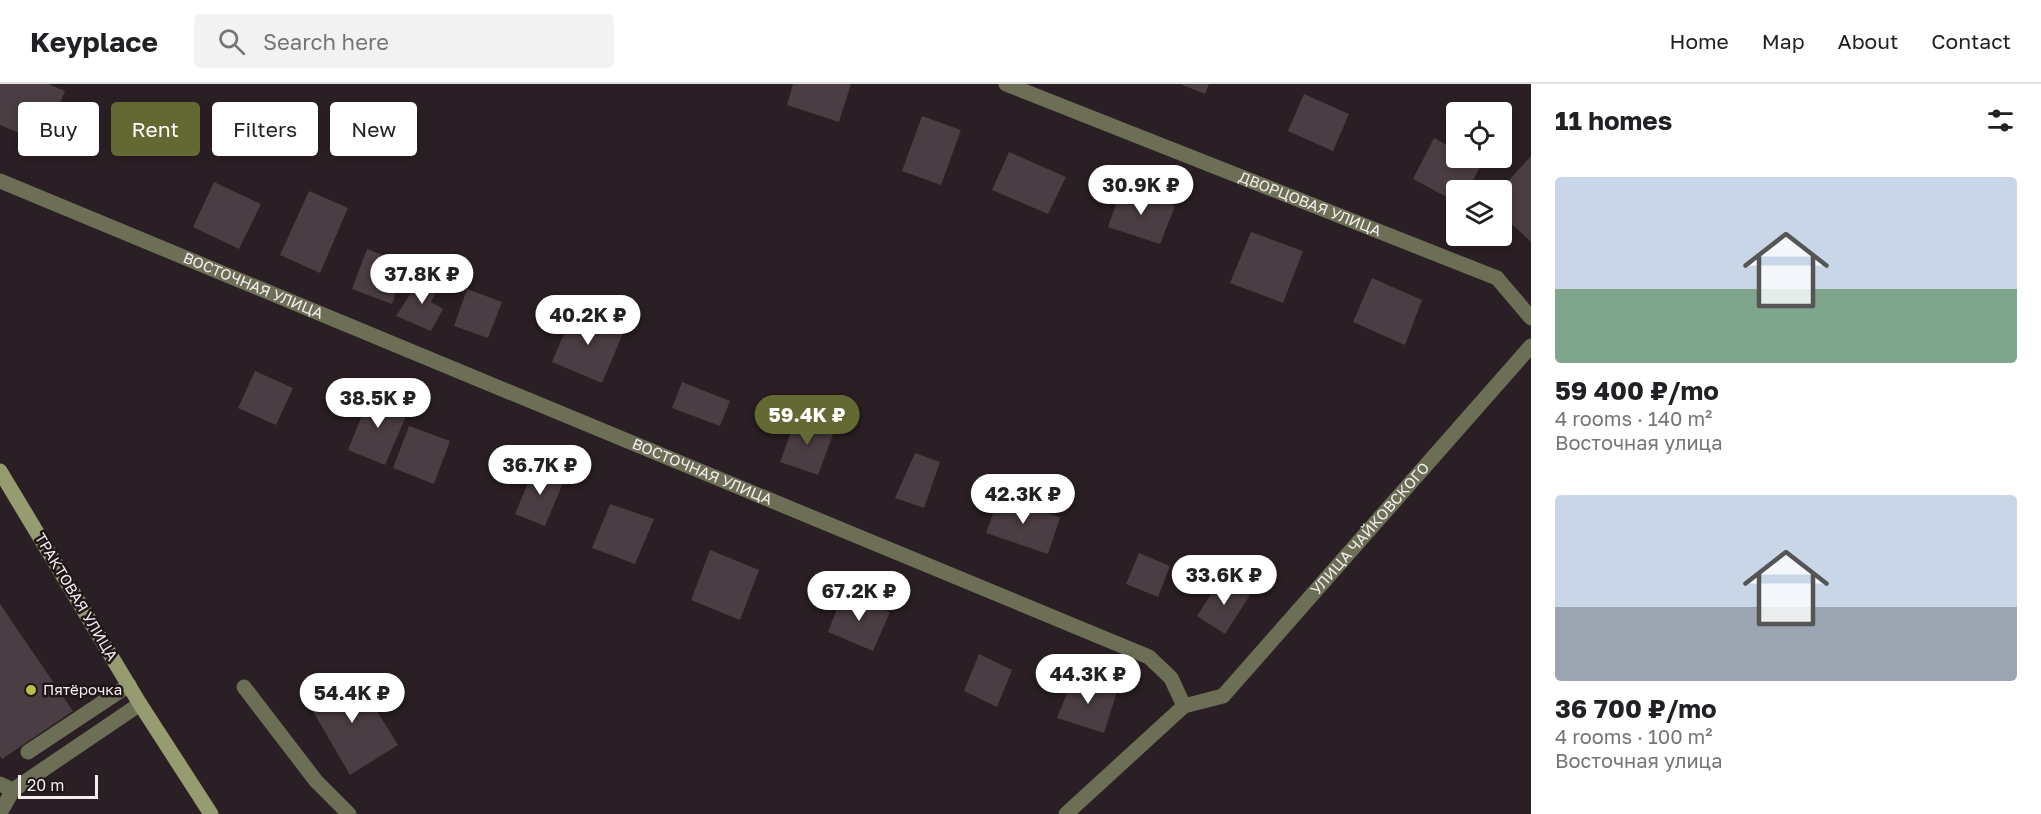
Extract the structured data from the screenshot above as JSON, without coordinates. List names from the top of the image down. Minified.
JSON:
{"streets":{"street":["ДВОРЦОВАЯ УЛИЦА","ВОСТОЧНАЯ УЛИЦА","УЛИЦА ЧАЙКОВСКОГО","ТРАКТОВАЯ УЛИЦА"]},"crossings":[["ВОСТОЧНАЯ УЛИЦА","УЛИЦА ЧАЙКОВСКОГО"]],"places":["Пятёрочка"],"scale_bar":"20 m","page":{"header":"Keyplace","search":"Search here","nav":["Home","Map","About","Contact"],"heading":"11 homes","chip":["Buy","Rent","Filters","New"],"list":[{"name":"59 400 ₽/mo","note":"4 rooms · 140 m² · Восточная улица"},{"name":"36 700 ₽/mo","note":"4 rooms · 100 m² · Восточная улица"}],"price":["30.9K ₽","37.8K ₽","40.2K ₽","38.5K ₽","59.4K ₽","36.7K ₽","42.3K ₽","33.6K ₽","67.2K ₽","44.3K ₽","54.4K ₽"],"scale":"20 m"}}
